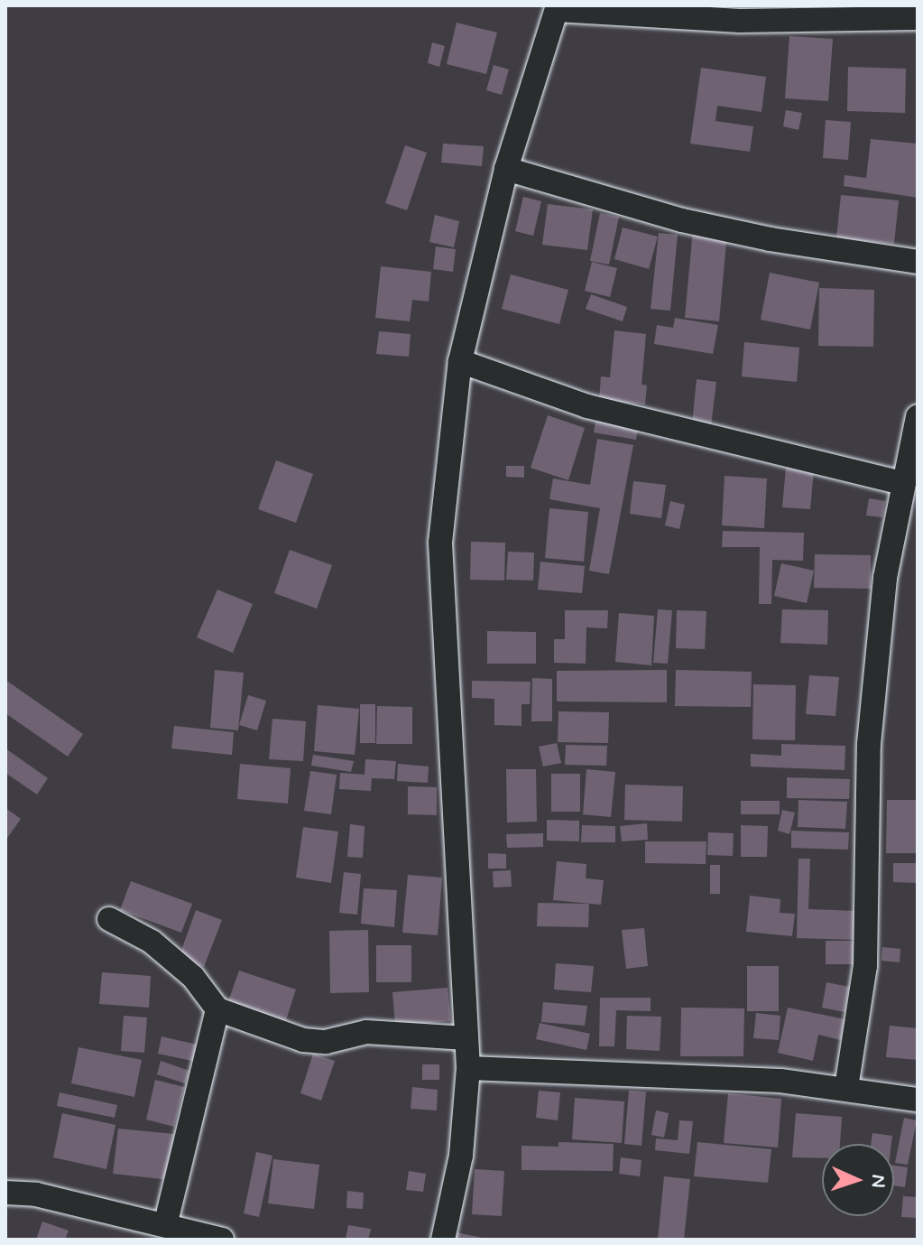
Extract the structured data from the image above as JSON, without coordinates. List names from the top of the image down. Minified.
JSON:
{"north":"right"}
